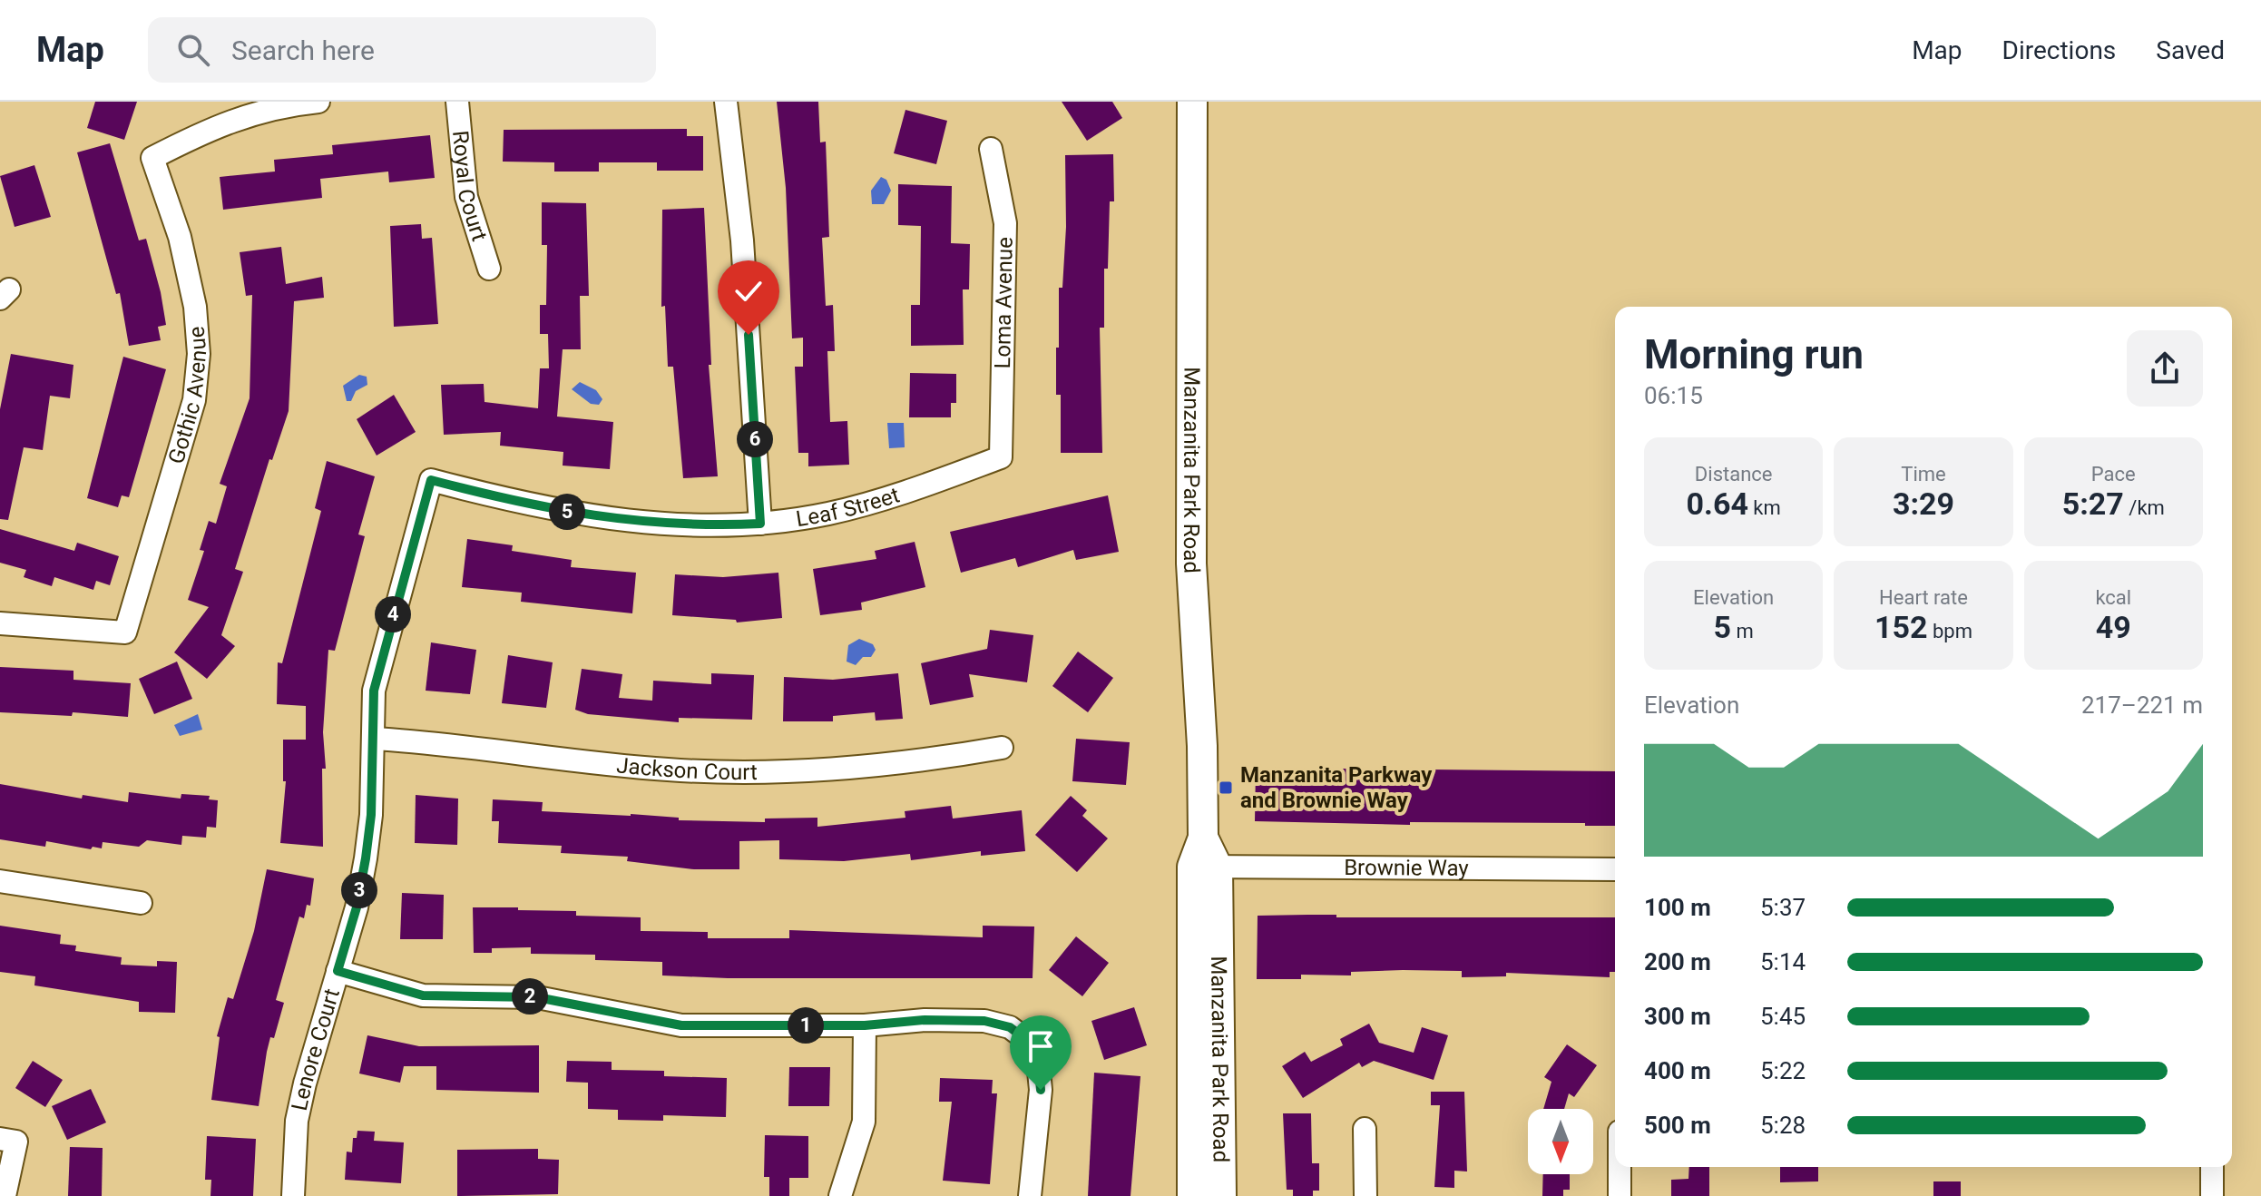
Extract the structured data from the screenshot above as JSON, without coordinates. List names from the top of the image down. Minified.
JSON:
{"streets":{"street":["Royal Court","Loma Avenue","Gothic Avenue","Manzanita Park Road","Leaf Street","Jackson Court","Brownie Way","Lenore Court"]},"crossings":[["Loma Avenue","Leaf Street"],["Manzanita Park Road","Brownie Way"],["Leaf Street","Lenore Court"],["Jackson Court","Lenore Court"]],"places":{"transit":["Manzanita Parkway and Brownie Way"]},"north":"bottom","page":{"header":"Map","search":"Search here","nav":["Map","Directions","Saved"],"heading":["Morning run","06:15"],"pins":["6","5","4","3","2","1"],"stats":[["Distance","0.64 km"],["Time","3:29"],["Pace","5:27 /km"],["Elevation","5 m"],["Heart rate","152 bpm"],["kcal","49"]],"chart":["Elevation","217–221 m"],"list":[{"name":"100 m","note":"5:37"},{"name":"200 m","note":"5:14"},{"name":"300 m","note":"5:45"},{"name":"400 m","note":"5:22"},{"name":"500 m","note":"5:28"}]}}
